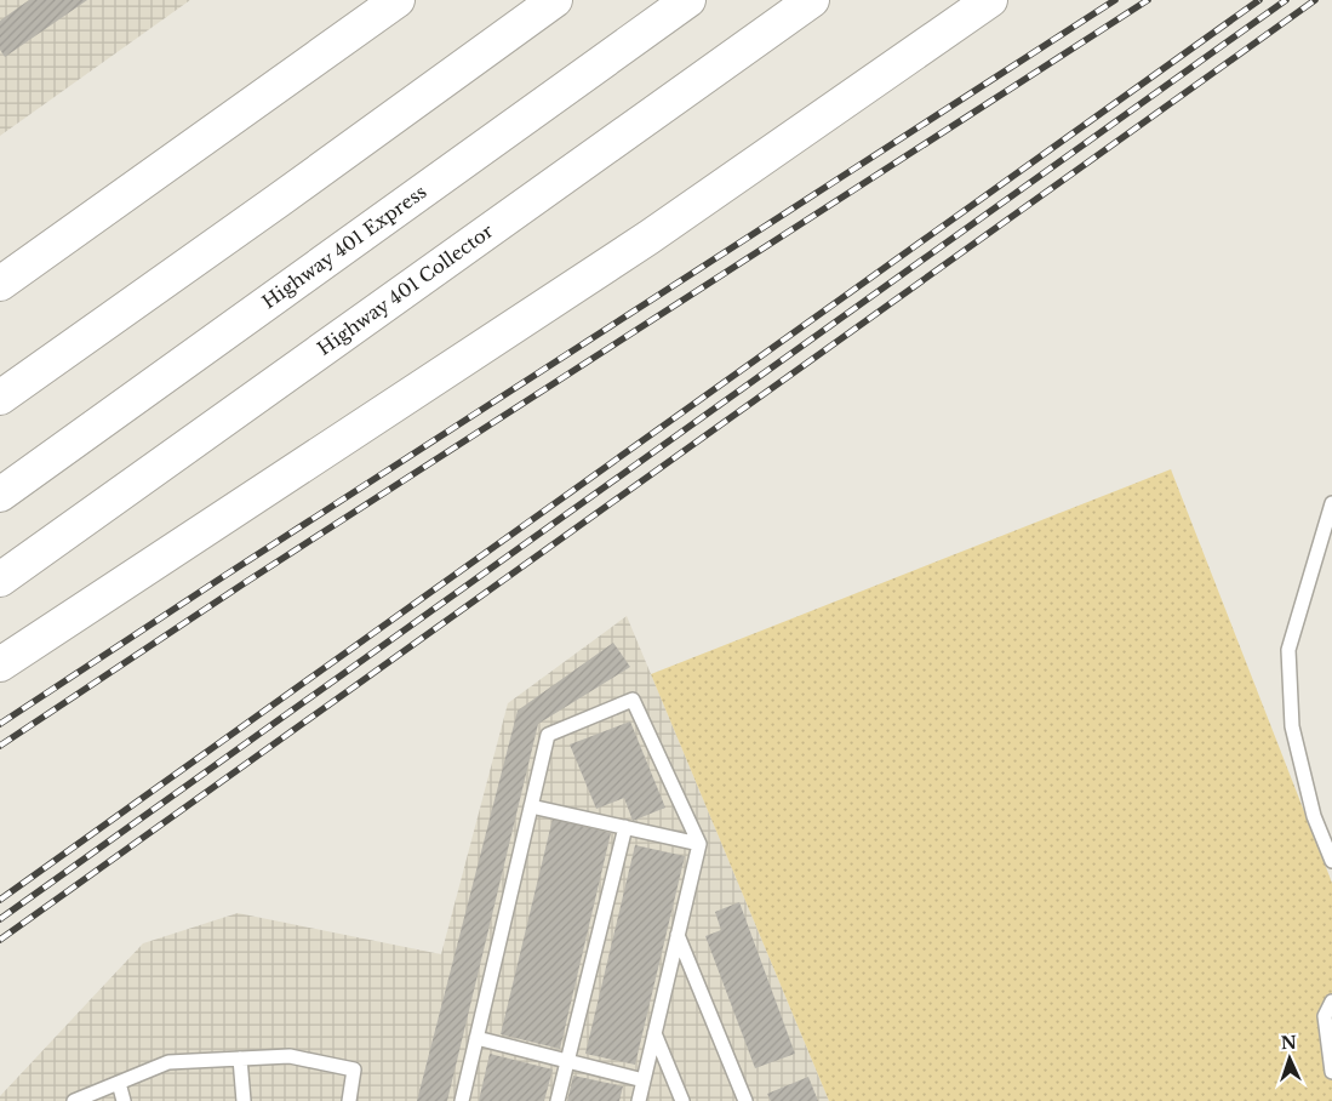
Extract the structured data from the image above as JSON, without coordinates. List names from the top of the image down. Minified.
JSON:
{"streets":{"highway":["Highway 401 Express","Highway 401 Collector"]},"north":"top"}
